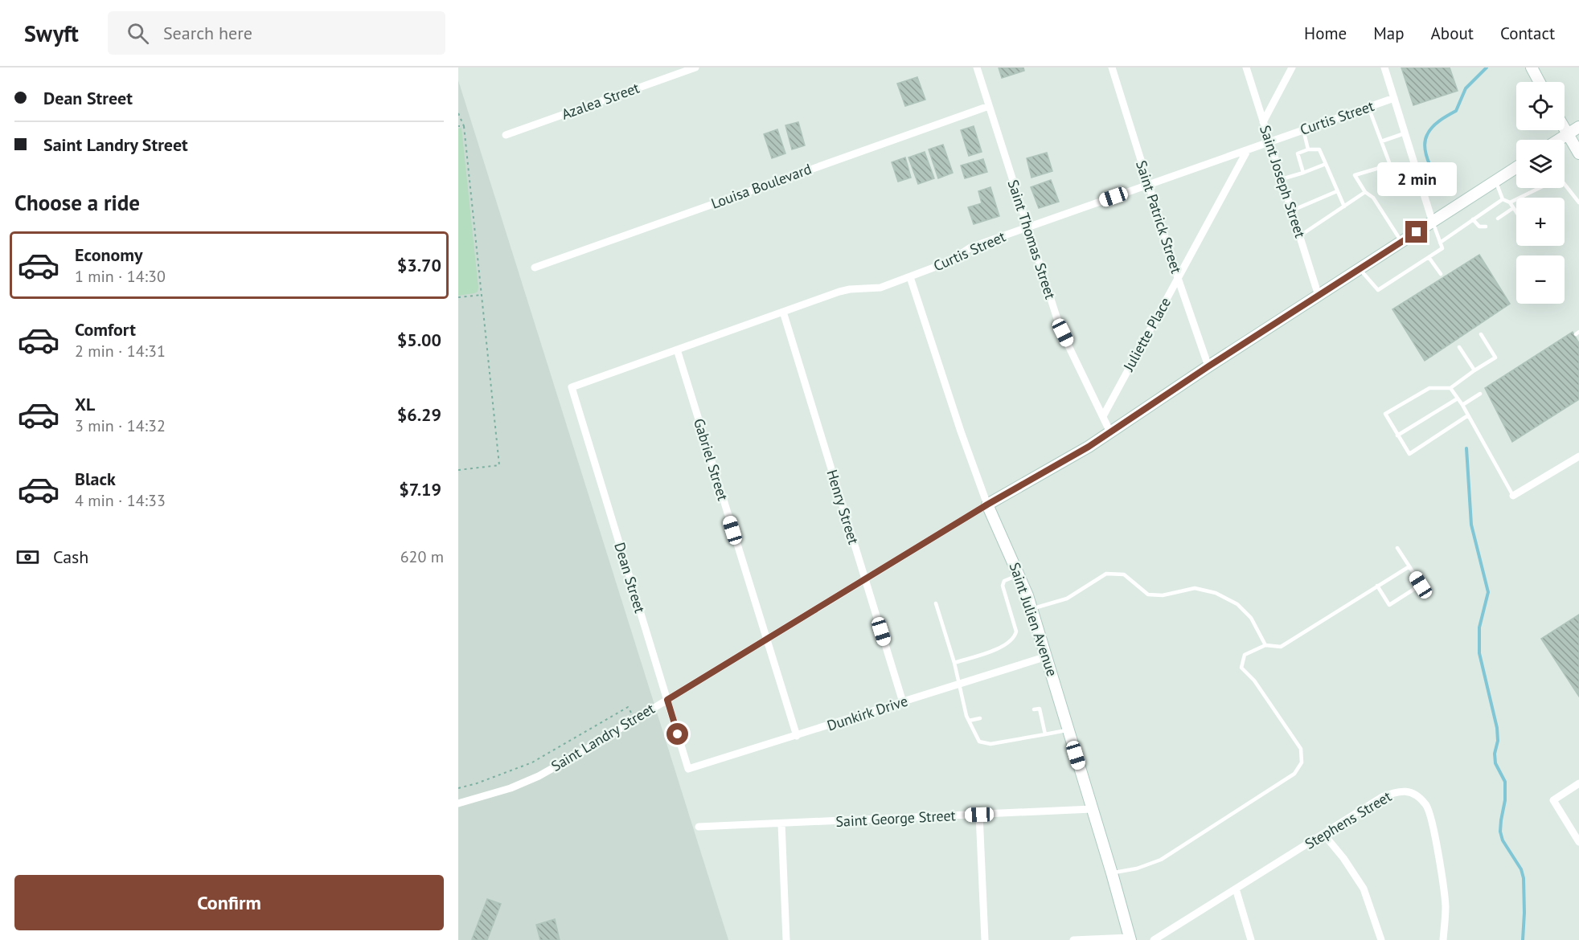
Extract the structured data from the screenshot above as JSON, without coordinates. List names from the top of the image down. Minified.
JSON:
{"streets":{"street":["Azalea Street","Curtis Street","Saint Joseph Street","Louisa Boulevard","Saint Patrick Street","Saint Thomas Street","Juliette Place","Gabriel Street","Henry Street","Dean Street","Saint Julien Avenue","Dunkirk Drive","Saint Landry Street","Saint George Street","Stephens Street"]},"crossings":[["Curtis Street","Saint Joseph Street"],["Curtis Street","Saint Patrick Street"],["Curtis Street","Saint Thomas Street"],["Curtis Street","Juliette Place"],["Curtis Street","Gabriel Street"],["Curtis Street","Henry Street"],["Curtis Street","Dean Street"],["Curtis Street","Saint Julien Avenue"],["Saint Joseph Street","Saint Landry Street"],["Louisa Boulevard","Saint Thomas Street"],["Saint Patrick Street","Juliette Place"],["Saint Patrick Street","Saint Landry Street"],["Saint Thomas Street","Juliette Place"],["Saint Thomas Street","Saint Landry Street"],["Gabriel Street","Dunkirk Drive"],["Gabriel Street","Saint Landry Street"],["Henry Street","Dunkirk Drive"],["Henry Street","Saint Landry Street"],["Dean Street","Dunkirk Drive"],["Dean Street","Saint Landry Street"],["Saint Julien Avenue","Dunkirk Drive"],["Saint Julien Avenue","Saint Landry Street"],["Saint Julien Avenue","Saint George Street"]],"page":{"header":"Swyft","search":"Search here","nav":["Home","Map","About","Contact"],"banner":["Dean Street","Saint Landry Street"],"map_buttons":["+","−"],"bubble":"2 min","heading":"Choose a ride","list":[{"name":"Economy","note":"1 min · 14:30","value":"$3.70"},{"name":"Comfort","note":"2 min · 14:31","value":"$5.00"},{"name":"XL","note":"3 min · 14:32","value":"$6.29"},{"name":"Black","note":"4 min · 14:33","value":"$7.19"}],"pay":["Cash","620 m"],"buttons":"Confirm"}}
